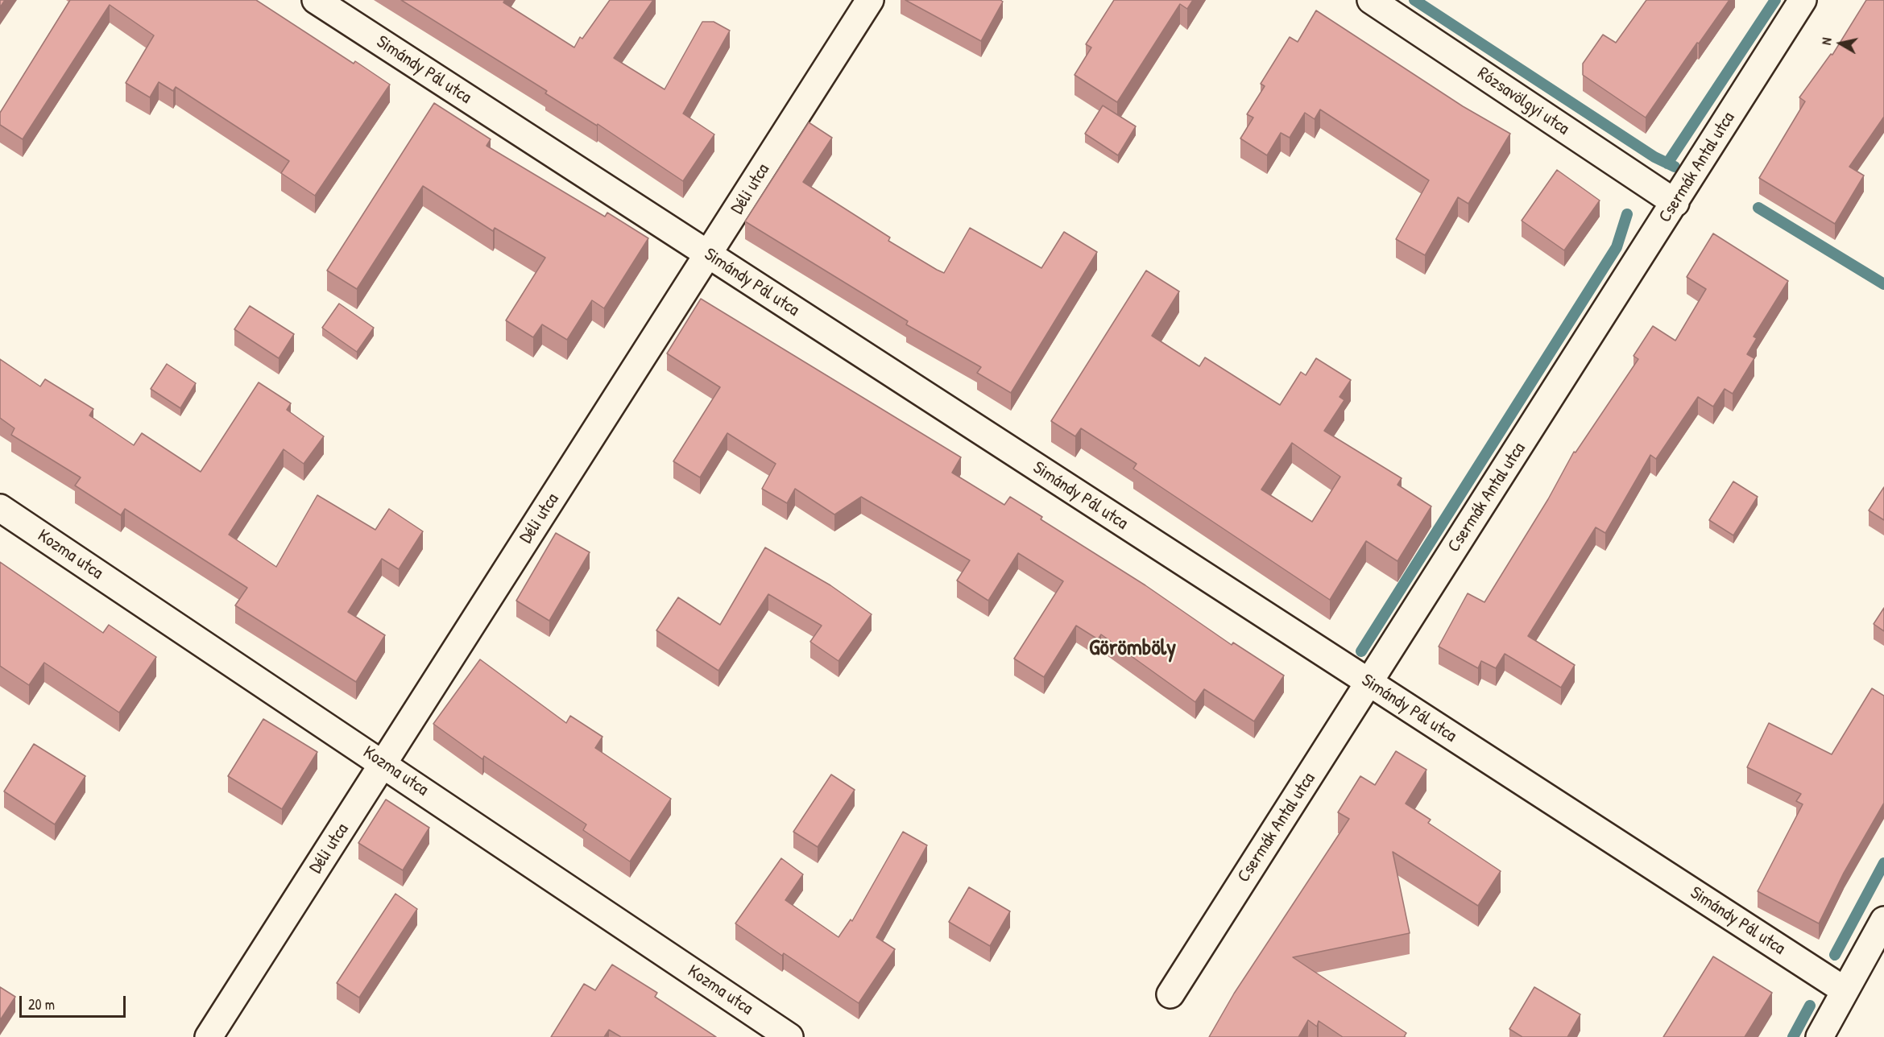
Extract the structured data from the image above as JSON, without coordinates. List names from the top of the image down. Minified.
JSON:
{"streets":{"street":["Simándy Pál utca","Rózsavölgyi utca","Csermák Antal utca","Déli utca","Kozma utca"]},"crossings":[["Simándy Pál utca","Csermák Antal utca"],["Simándy Pál utca","Déli utca"],["Rózsavölgyi utca","Csermák Antal utca"],["Déli utca","Kozma utca"]],"districts":["Görömböly"],"scale_bar":"20 m","north":"left"}
